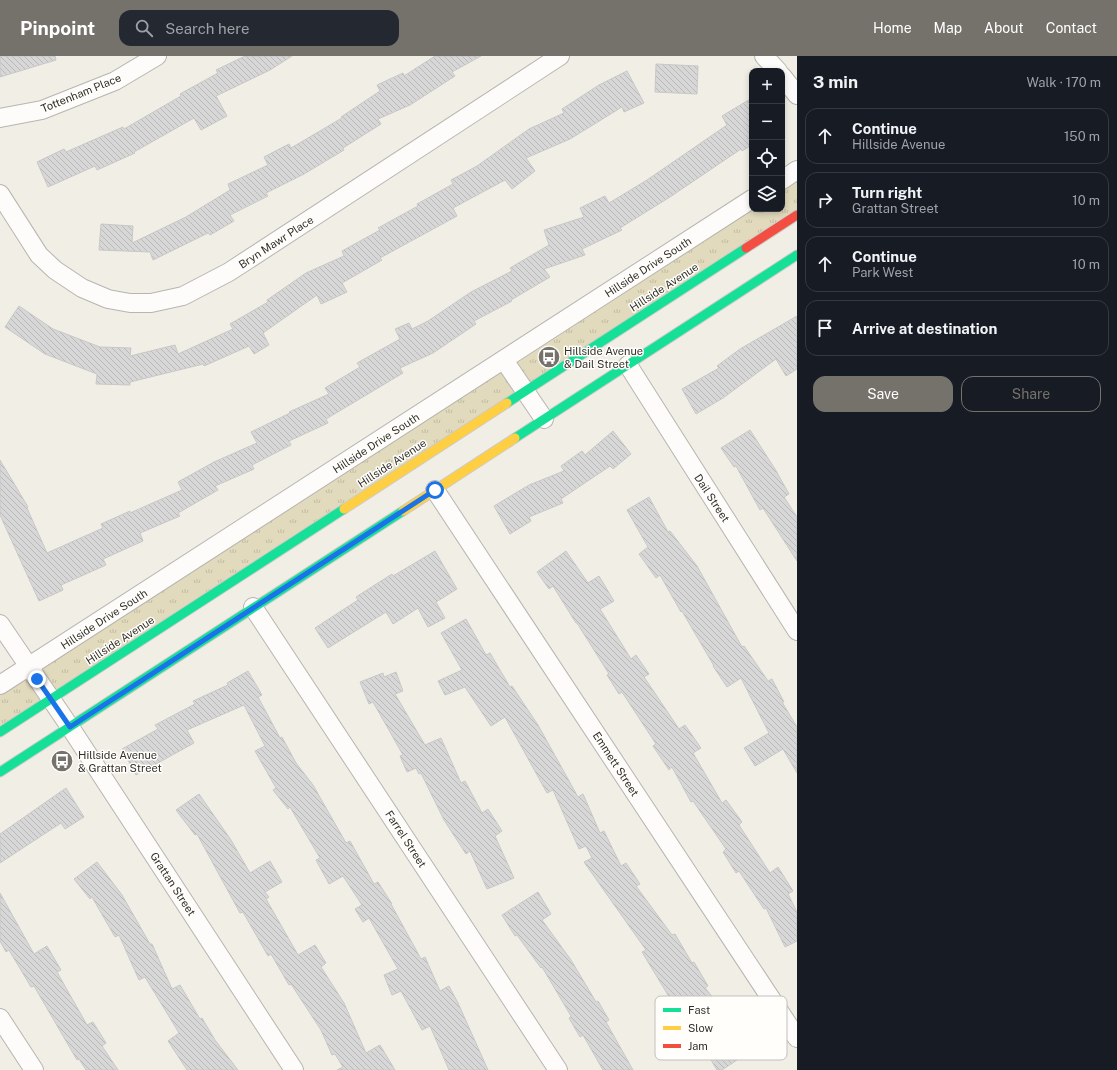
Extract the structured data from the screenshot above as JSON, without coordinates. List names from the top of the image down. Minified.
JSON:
{"streets":{"main road":["Hillside Avenue"],"street":["Tottenham Place","Bryn Mawr Place","Hillside Drive South","Dail Street","Emmett Street","Farrel Street","Grattan Street"]},"crossings":[["Hillside Drive South","Grattan Street"],["Hillside Avenue","Grattan Street"]],"places":{"bus stop":["Hillside Avenue & Dail Street","Hillside Avenue & Grattan Street"]},"legend":["Fast","Slow","Jam"],"page":{"header":"Pinpoint","search":"Search here","nav":["Home","Map","About","Contact"],"heading":["3 min","Walk · 170 m"],"map_buttons":["+","−"],"list":[["Continue","Hillside Avenue","150 m"],["Turn right","Grattan Street","10 m"],["Continue","Park West","10 m"],"Arrive at destination"],"buttons":["Save","Share"]}}
